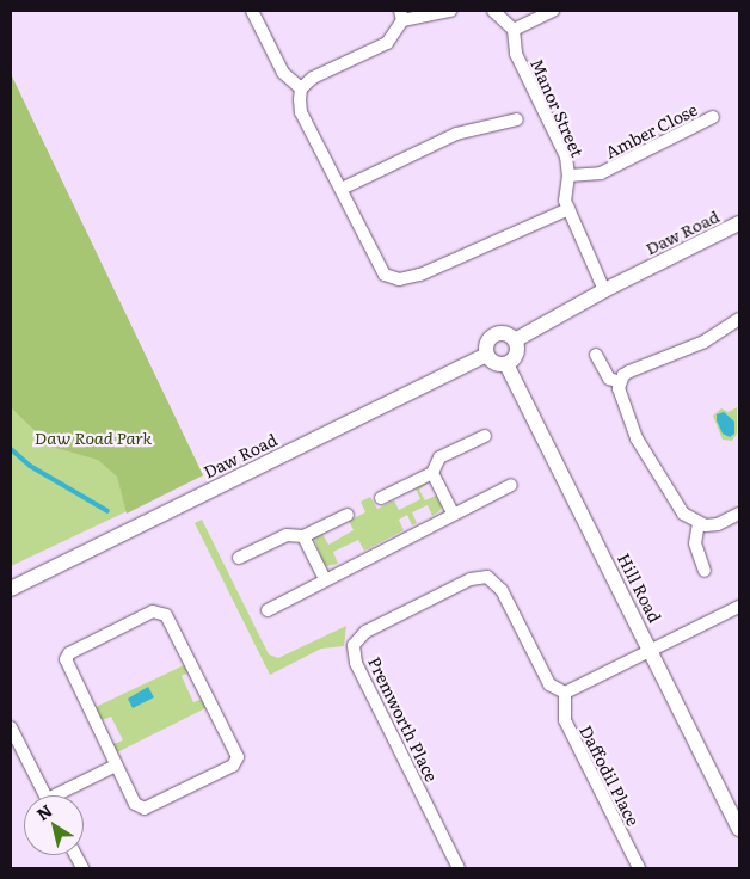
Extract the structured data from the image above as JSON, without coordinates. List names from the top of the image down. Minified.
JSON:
{"streets":{"street":["Manor Street","Amber Close","Daw Road","Hill Road","Premworth Place","Daffodil Place"]},"crossings":[["Manor Street","Amber Close"],["Manor Street","Daw Road"],["Daw Road","Hill Road"],["Premworth Place","Daffodil Place"]],"parks":["Daw Road Park"],"north":"top left"}
